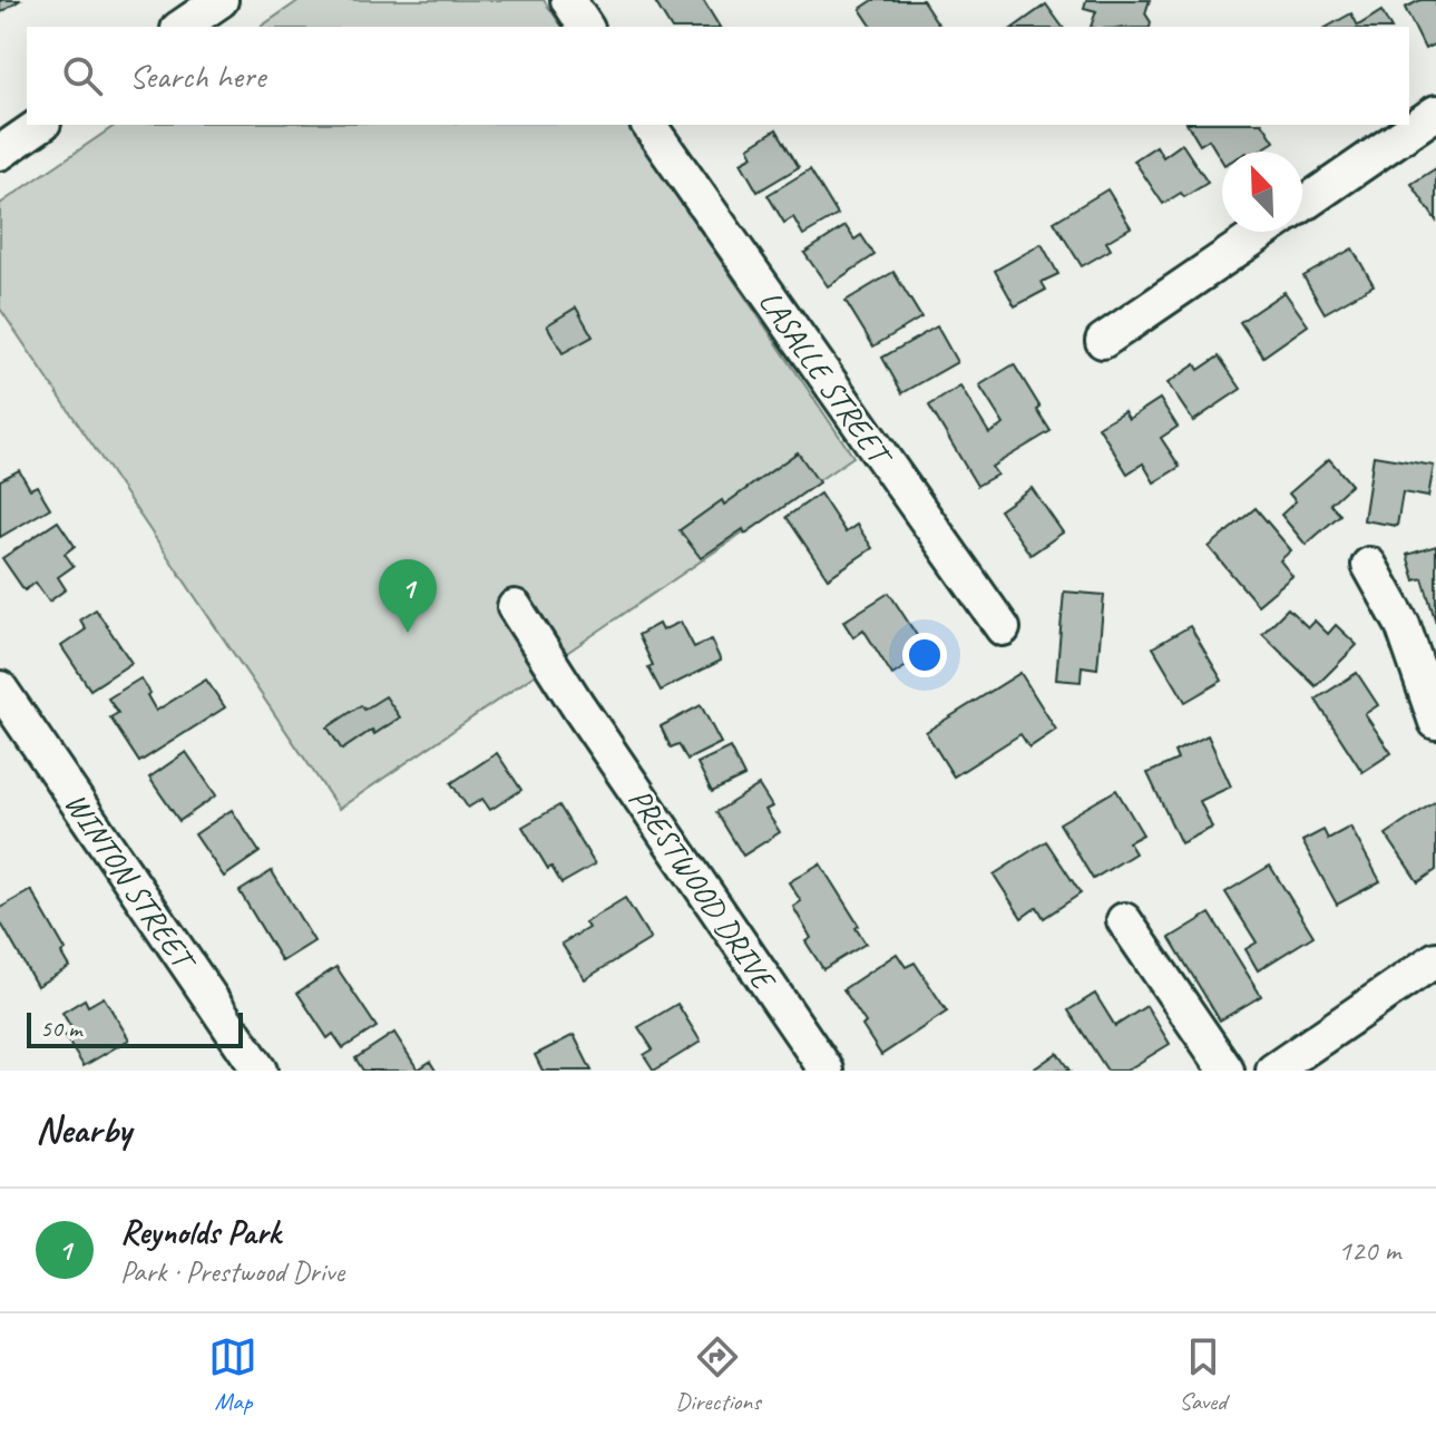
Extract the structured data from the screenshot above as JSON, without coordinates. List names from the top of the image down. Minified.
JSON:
{"streets":{"street":["LASALLE STREET","WINTON STREET","PRESTWOOD DRIVE"]},"scale_bar":"50 m","north":"top left","page":{"search":"Search here","pins":"1","scale":"50 m","heading":"Nearby","list":[{"mark":"1","name":"Reynolds Park","note":"Park · Prestwood Drive","value":"120 m"}],"nav":["Map","Directions","Saved"]}}
